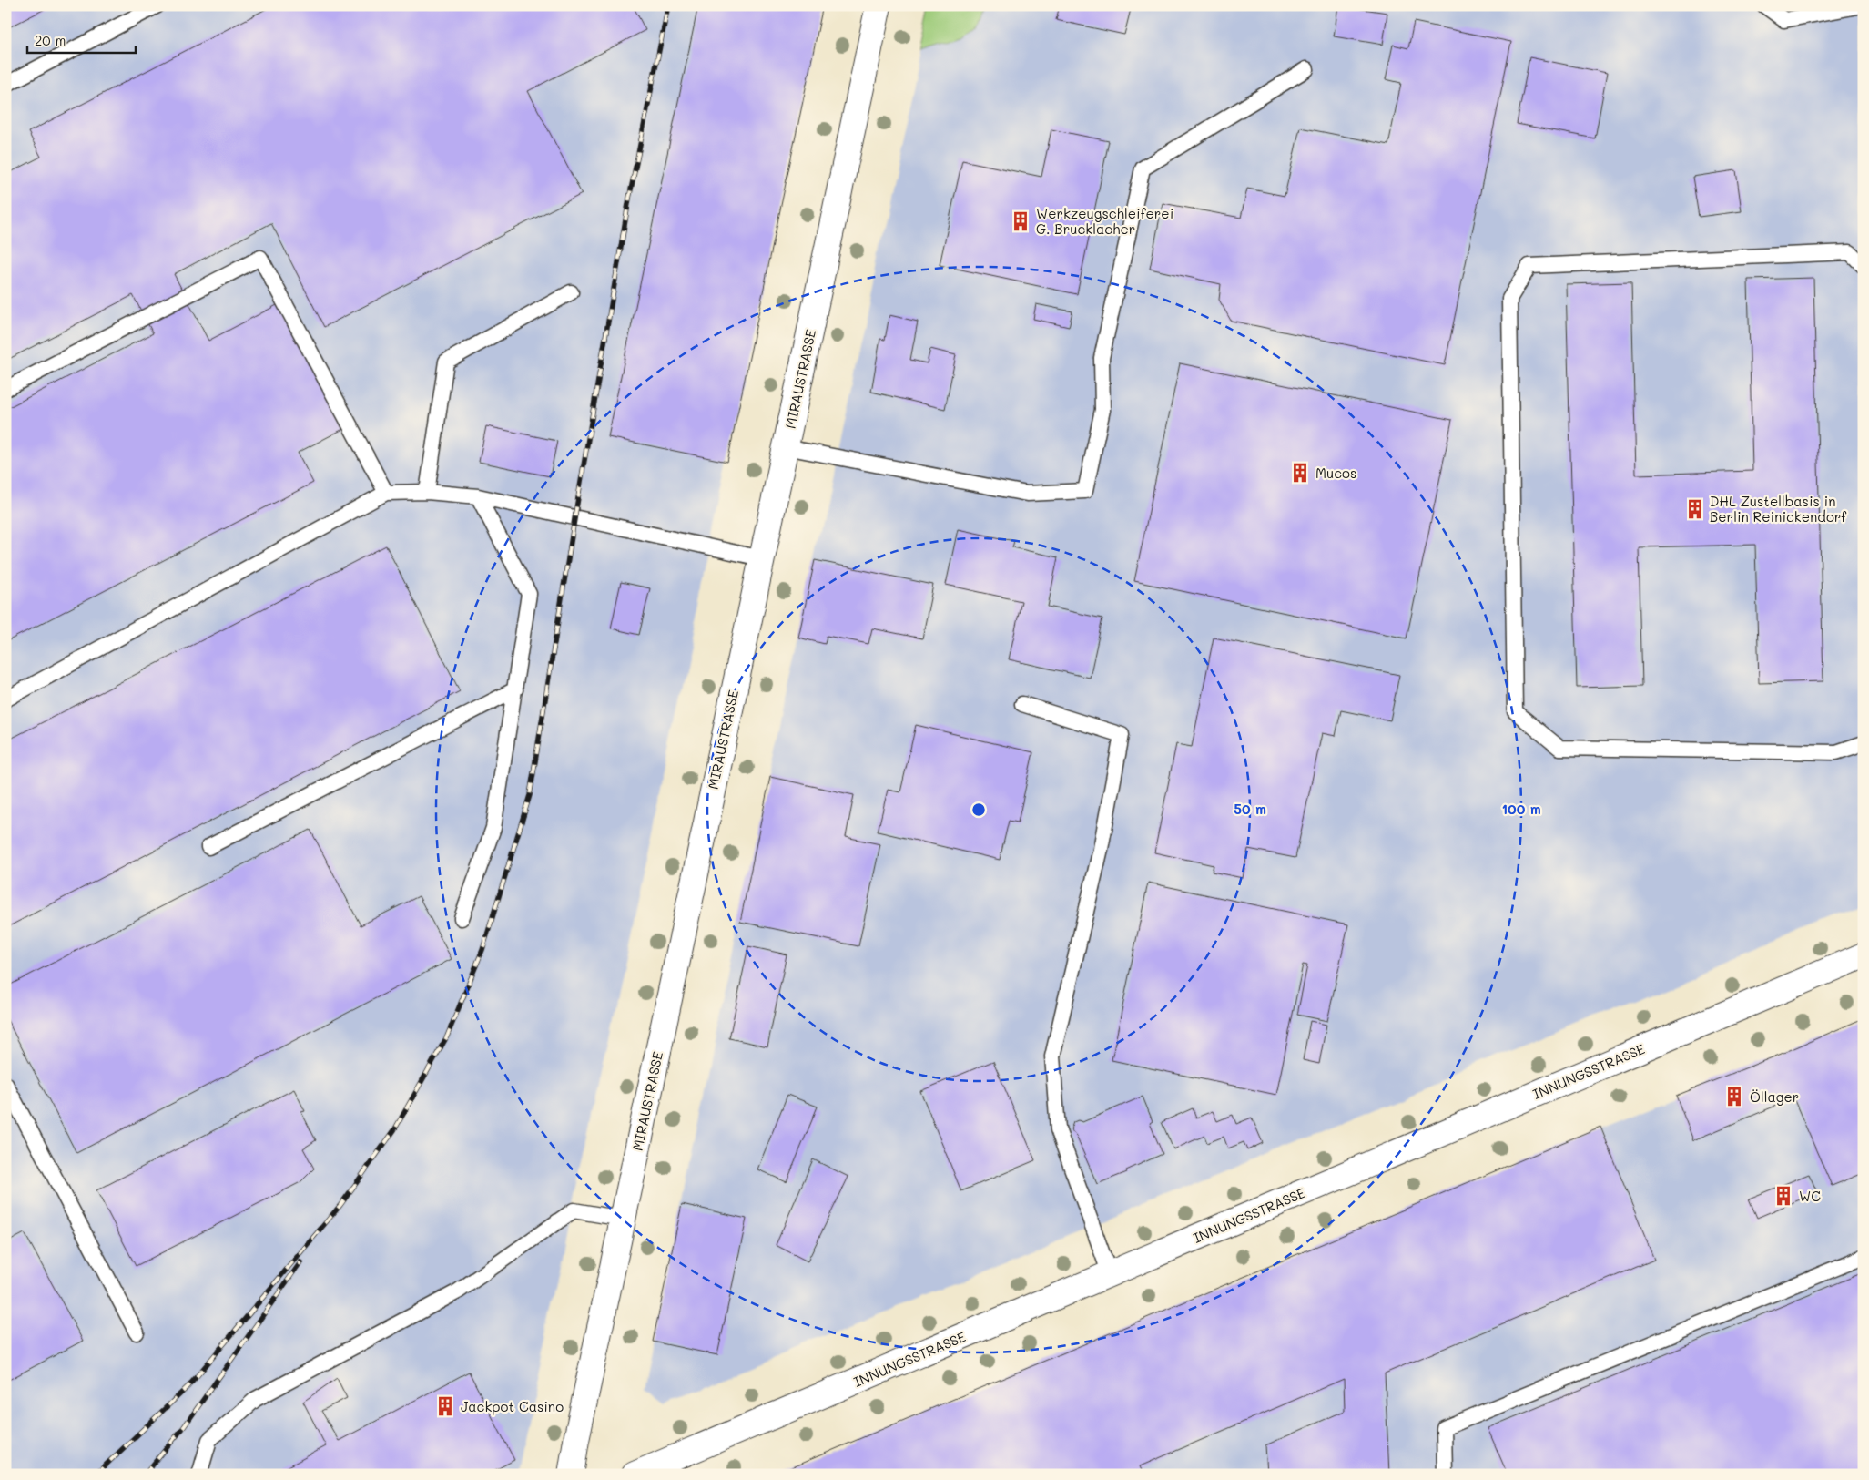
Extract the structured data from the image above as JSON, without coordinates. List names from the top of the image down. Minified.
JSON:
{"streets":{"street":["MIRAUSTRASSE","INNUNGSSTRASSE"]},"places":{"building":["Werkzeugschleiferei G. Brucklacher","Mucos","DHL Zustellbasis in Berlin Reinickendorf","Öllager","WC","Jackpot Casino"]},"scale_bar":"20 m","rings":["50 m","100 m"]}
